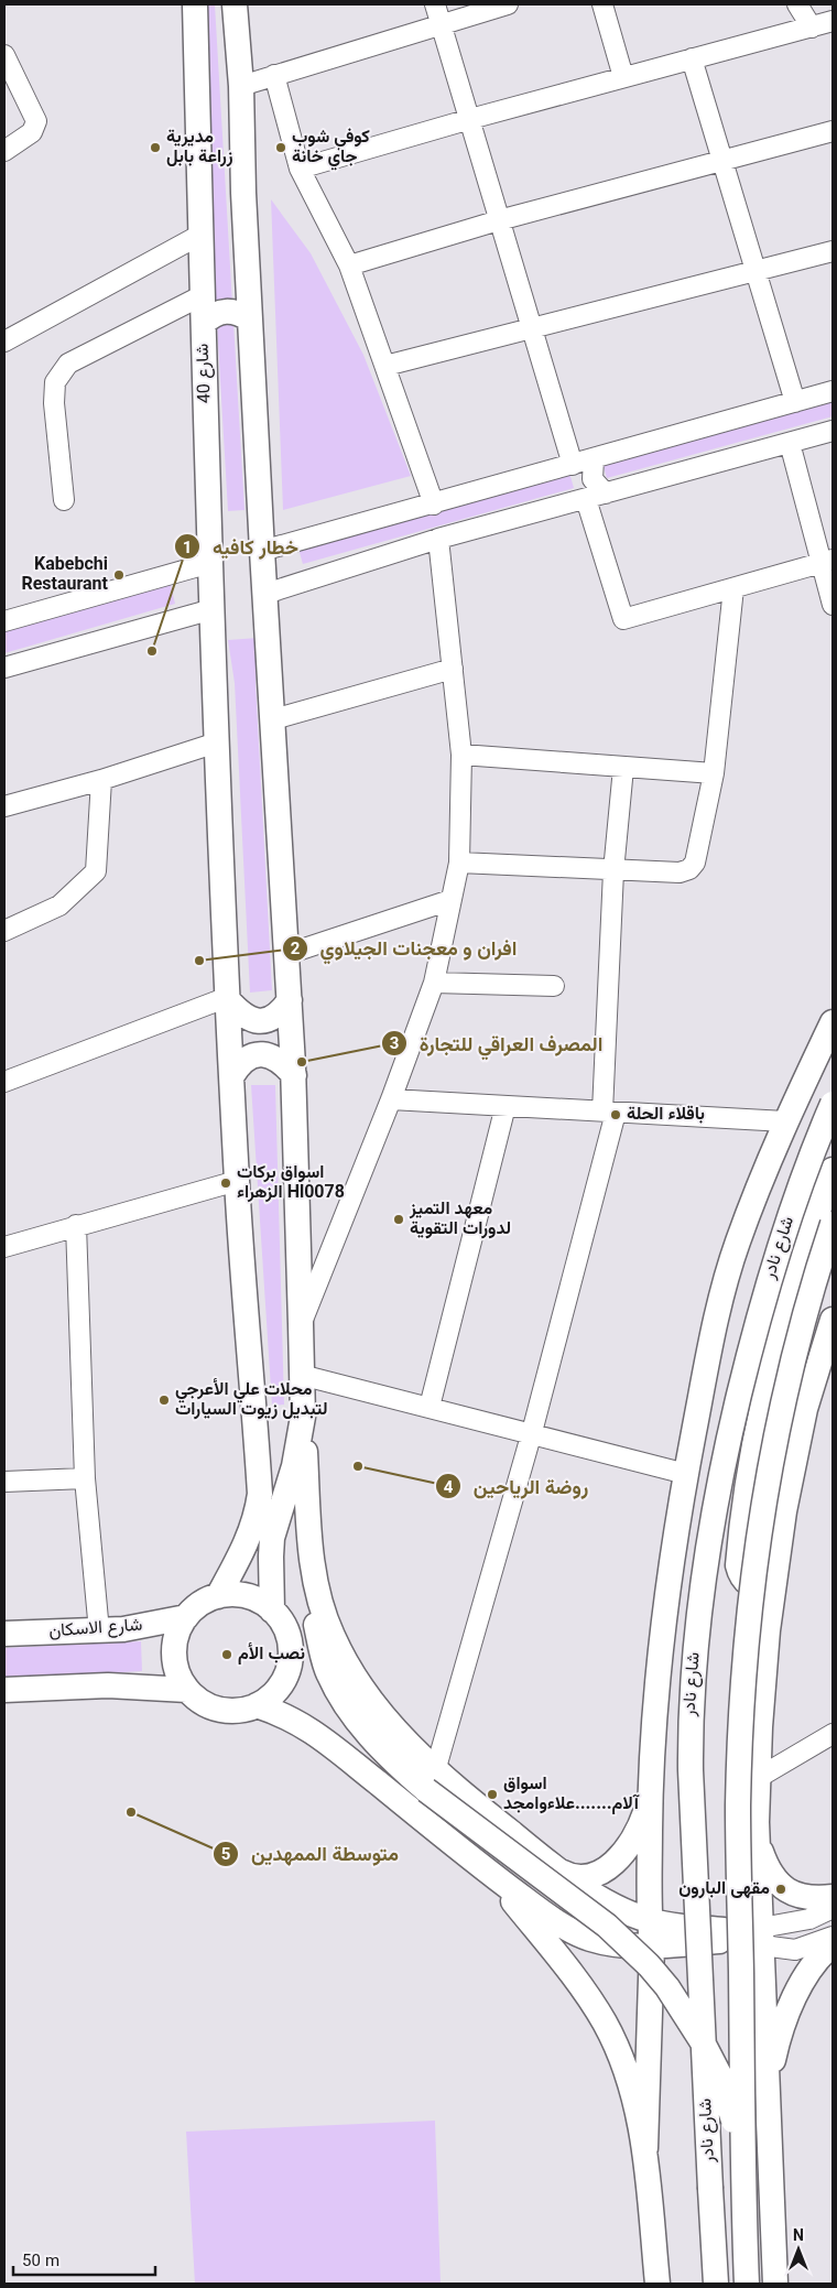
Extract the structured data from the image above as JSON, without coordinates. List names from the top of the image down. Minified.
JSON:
{"streets":{"main road":["شارع 40","شارع نادر","شارع الاسكان"]},"crossings":[["شارع 40","شارع الاسكان"]],"places":["مديرية زراعة بابل","كوفي شوب جاي خانة","Kabebchi Restaurant","خطار كافيه","افران و معجنات الجيلاوي","المصرف العراقي للتجارة","باقلاء الحلة","اسواق بركات الزهراء Hl0078","معهد التميز لدورات التقوية","محلات علي الأعرجي لتبديل زيوت السيارات","روضة الرياحين","نصب الأم","اسواق آلام.......علاءوامجد","متوسطة الممهدين","مقهى البارون"],"scale_bar":"50 m","north":"top"}
